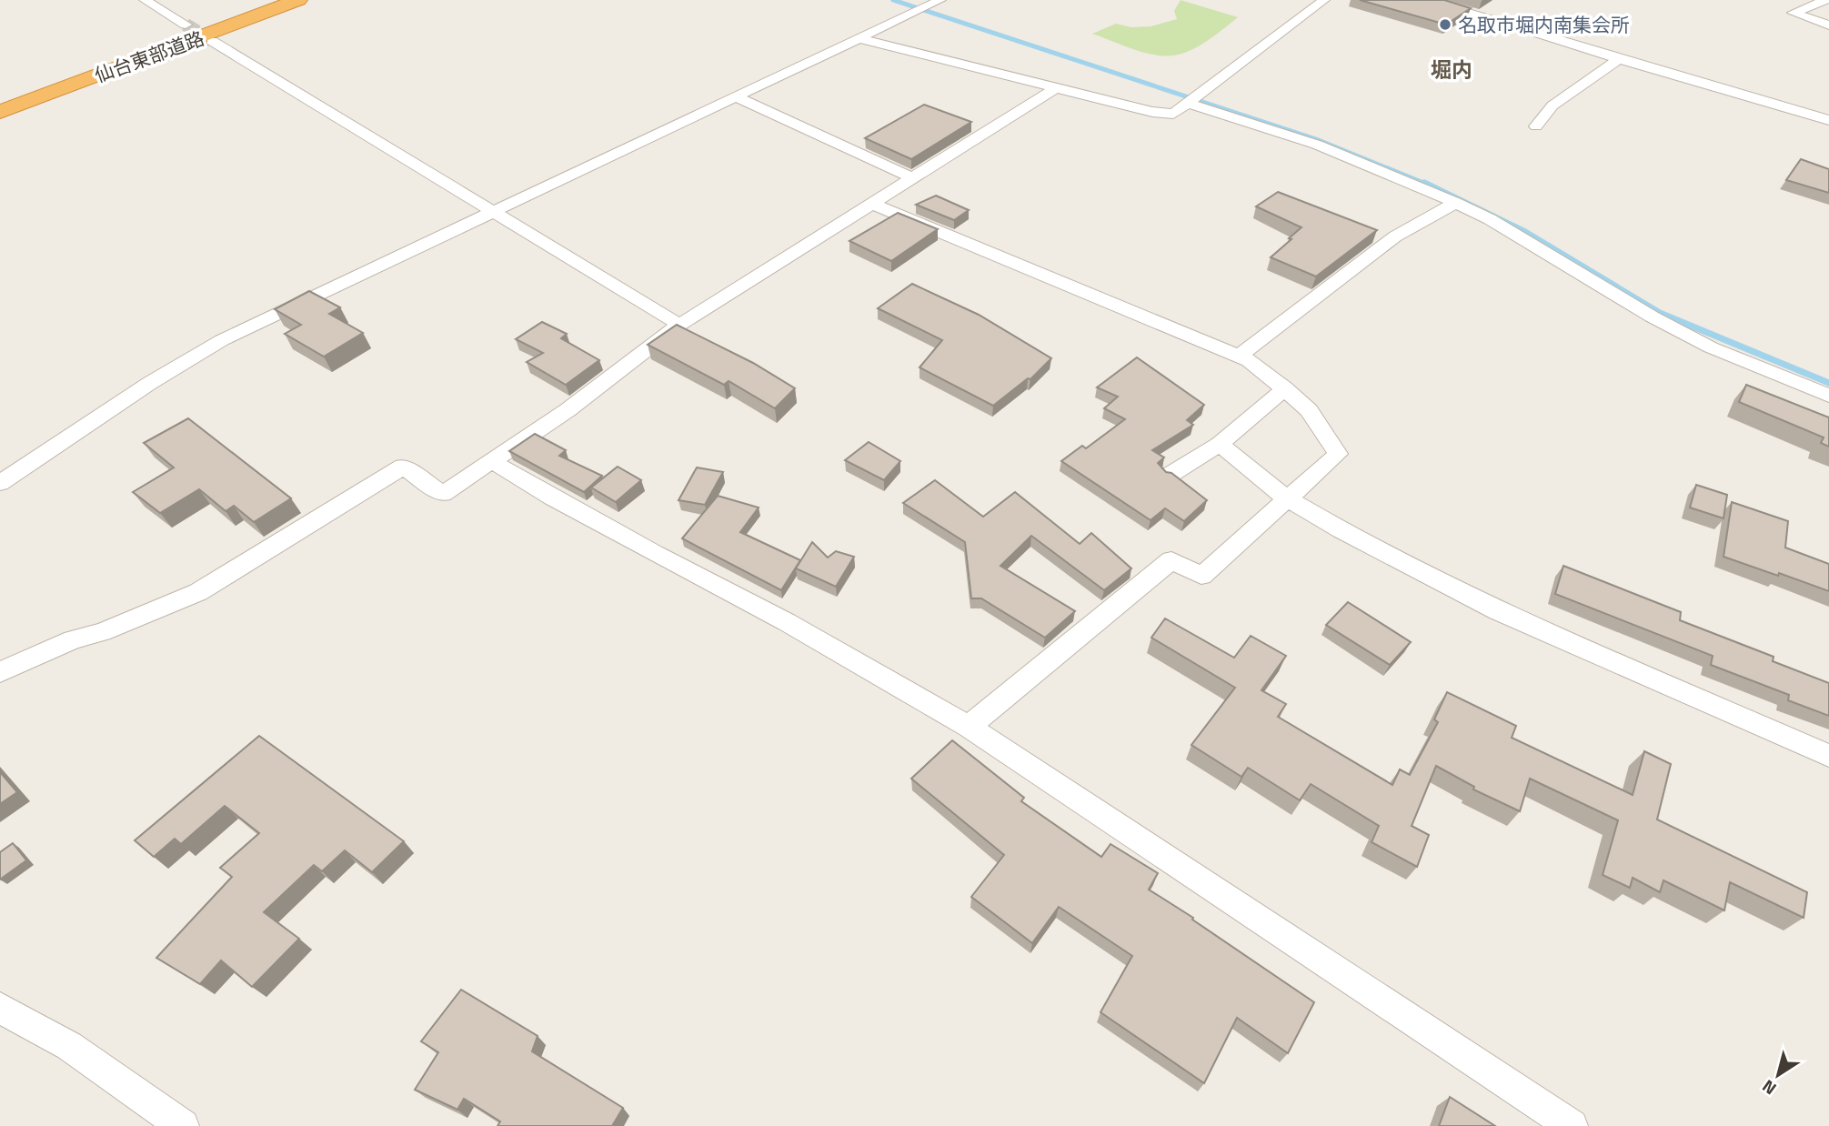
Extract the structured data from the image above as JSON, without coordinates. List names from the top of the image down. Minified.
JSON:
{"streets":{"highway":["仙台東部道路"]},"districts":["堀内"],"places":["名取市堀内南集会所"],"north":"bottom left"}
